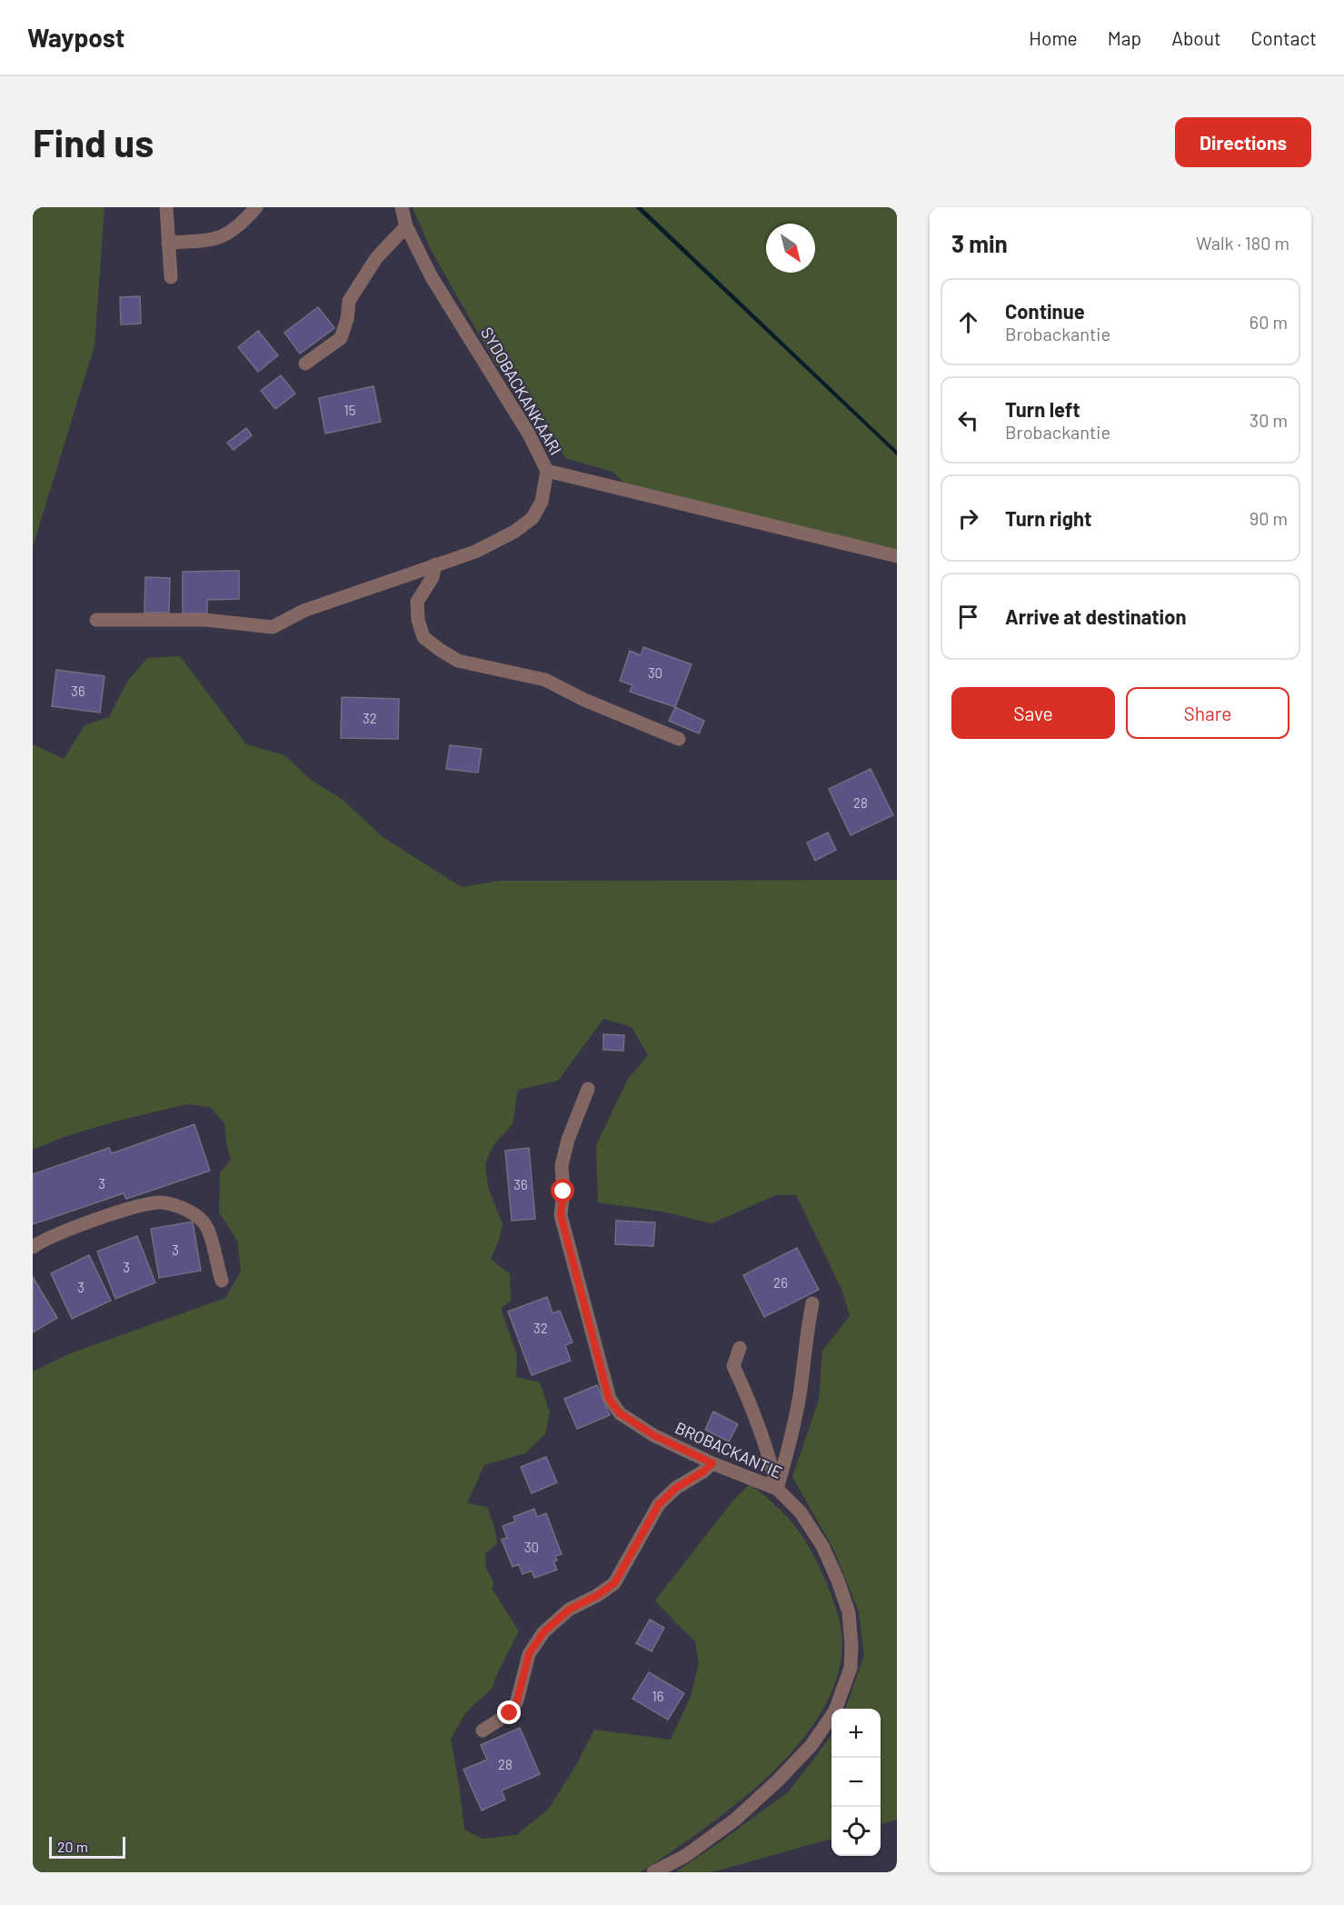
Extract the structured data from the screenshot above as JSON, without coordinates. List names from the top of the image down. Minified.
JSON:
{"streets":{"street":["SYDOBACKANKAARI","BROBACKANTIE"]},"house_numbers":["15","30","36","32","28","3","36","3","3","26","3","32","30","16","28"],"scale_bar":"20 m","north":"bottom right","page":{"header":"Waypost","nav":["Home","Map","About","Contact"],"buttons":["Directions",["Save","Share"]],"title":"Find us","heading":["3 min","Walk · 180 m"],"list":[["Continue","Brobackantie","60 m"],["Turn left","Brobackantie","30 m"],["Turn right","90 m"],"Arrive at destination"],"map_buttons":["+","−"],"scale":"20 m"}}
